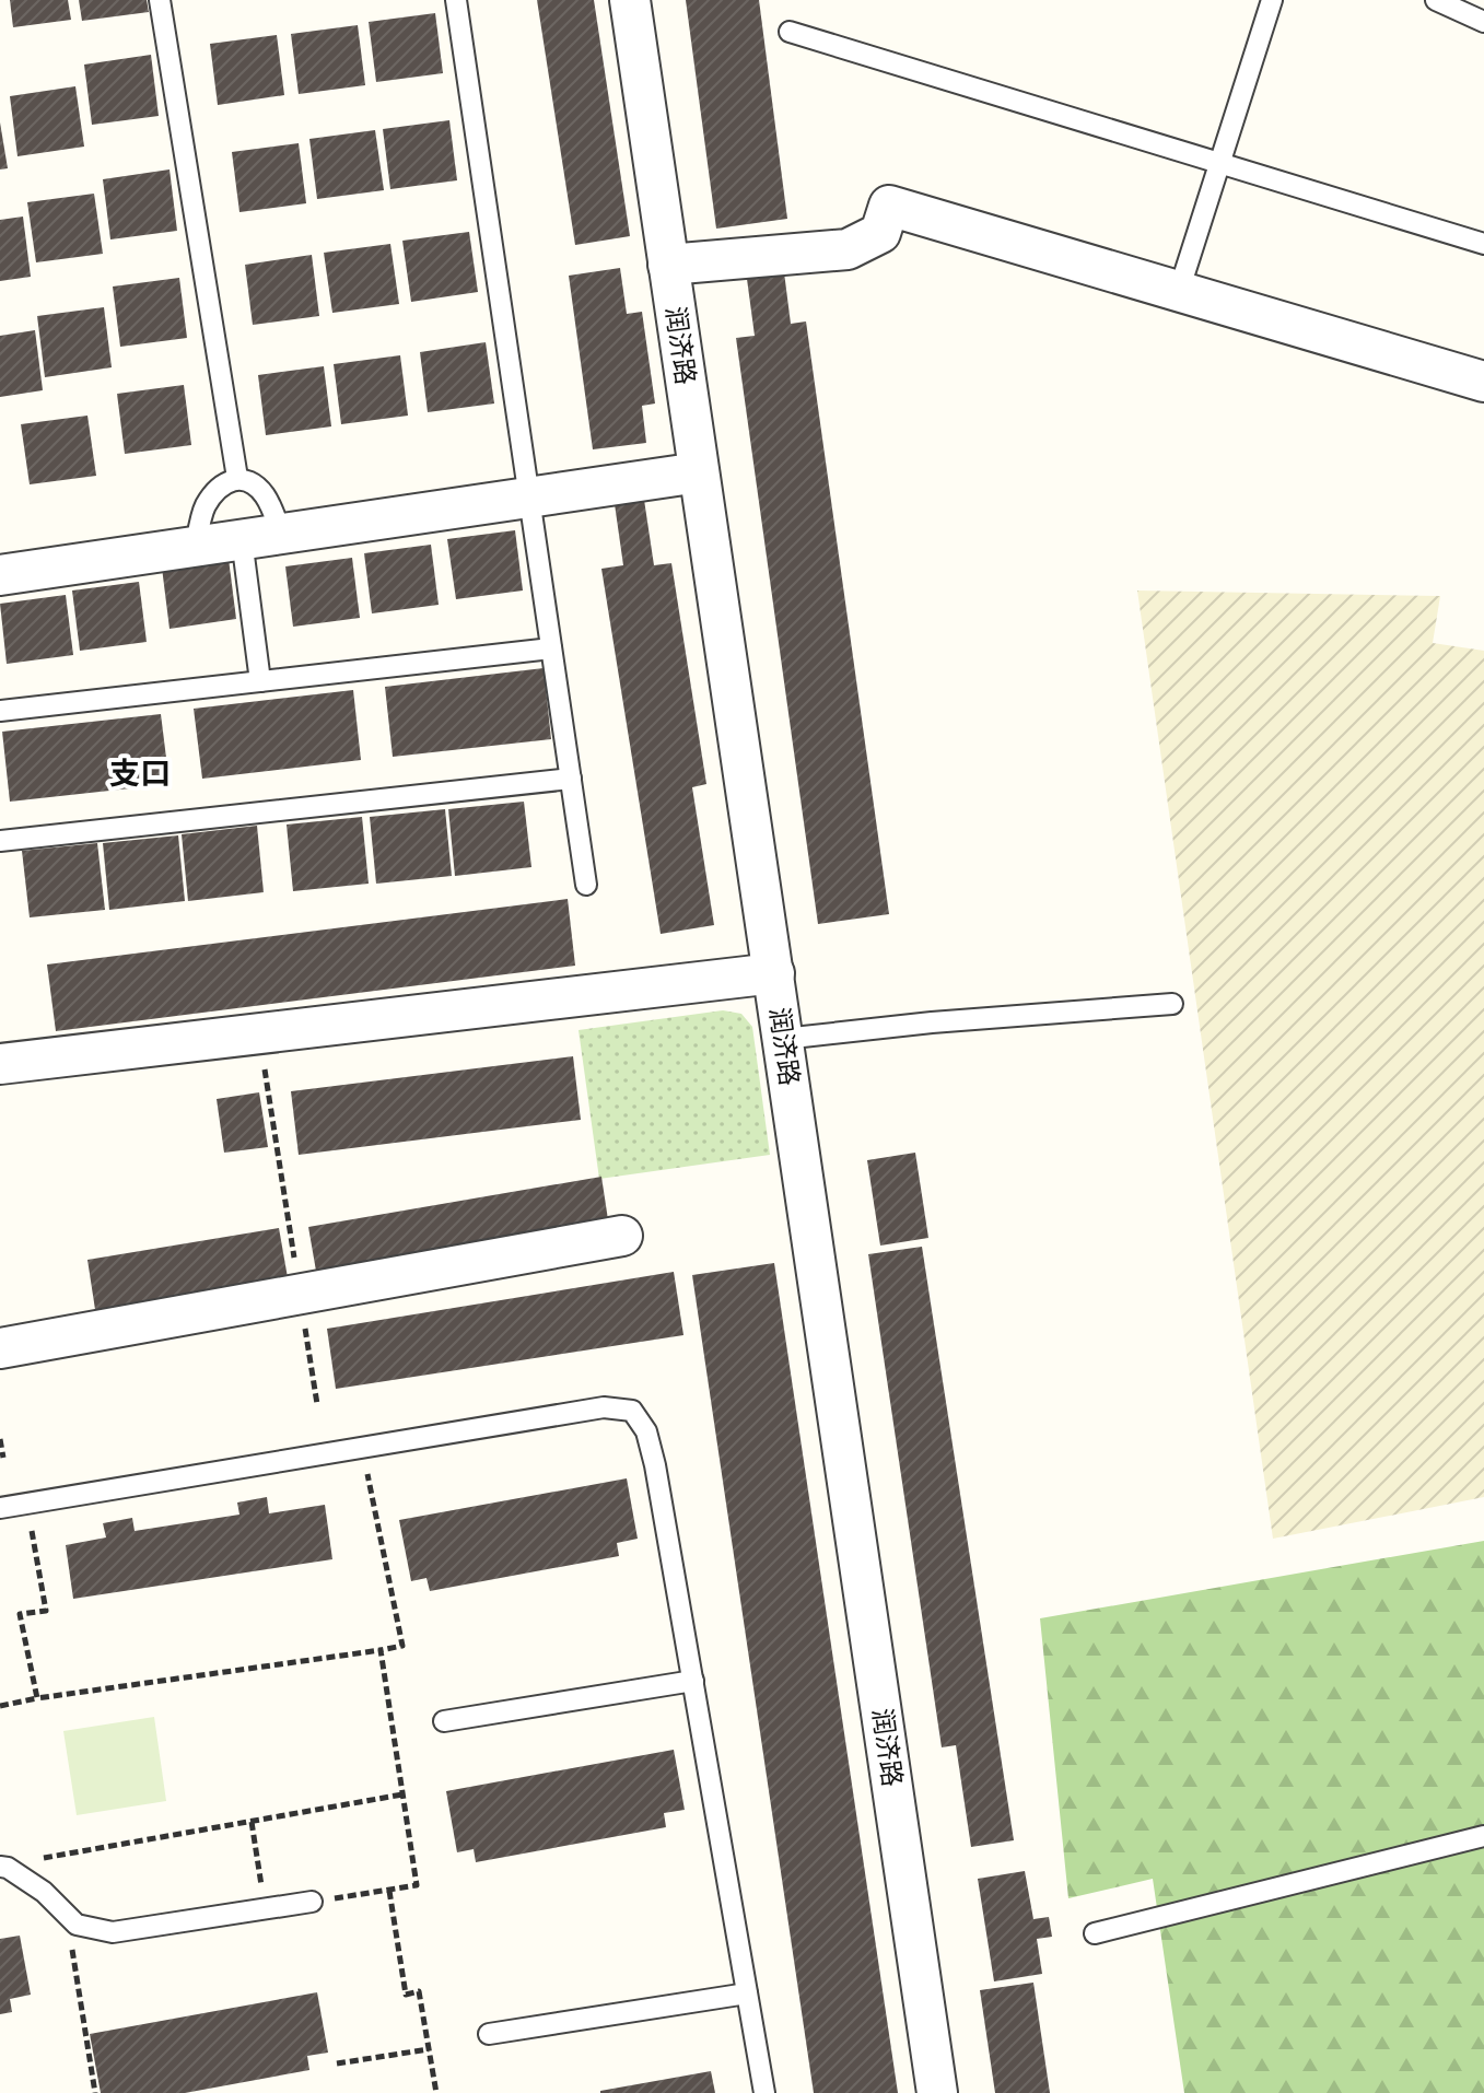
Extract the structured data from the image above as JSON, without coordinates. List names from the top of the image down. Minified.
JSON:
{"streets":{"street":["润济路"]},"districts":["支口"]}
